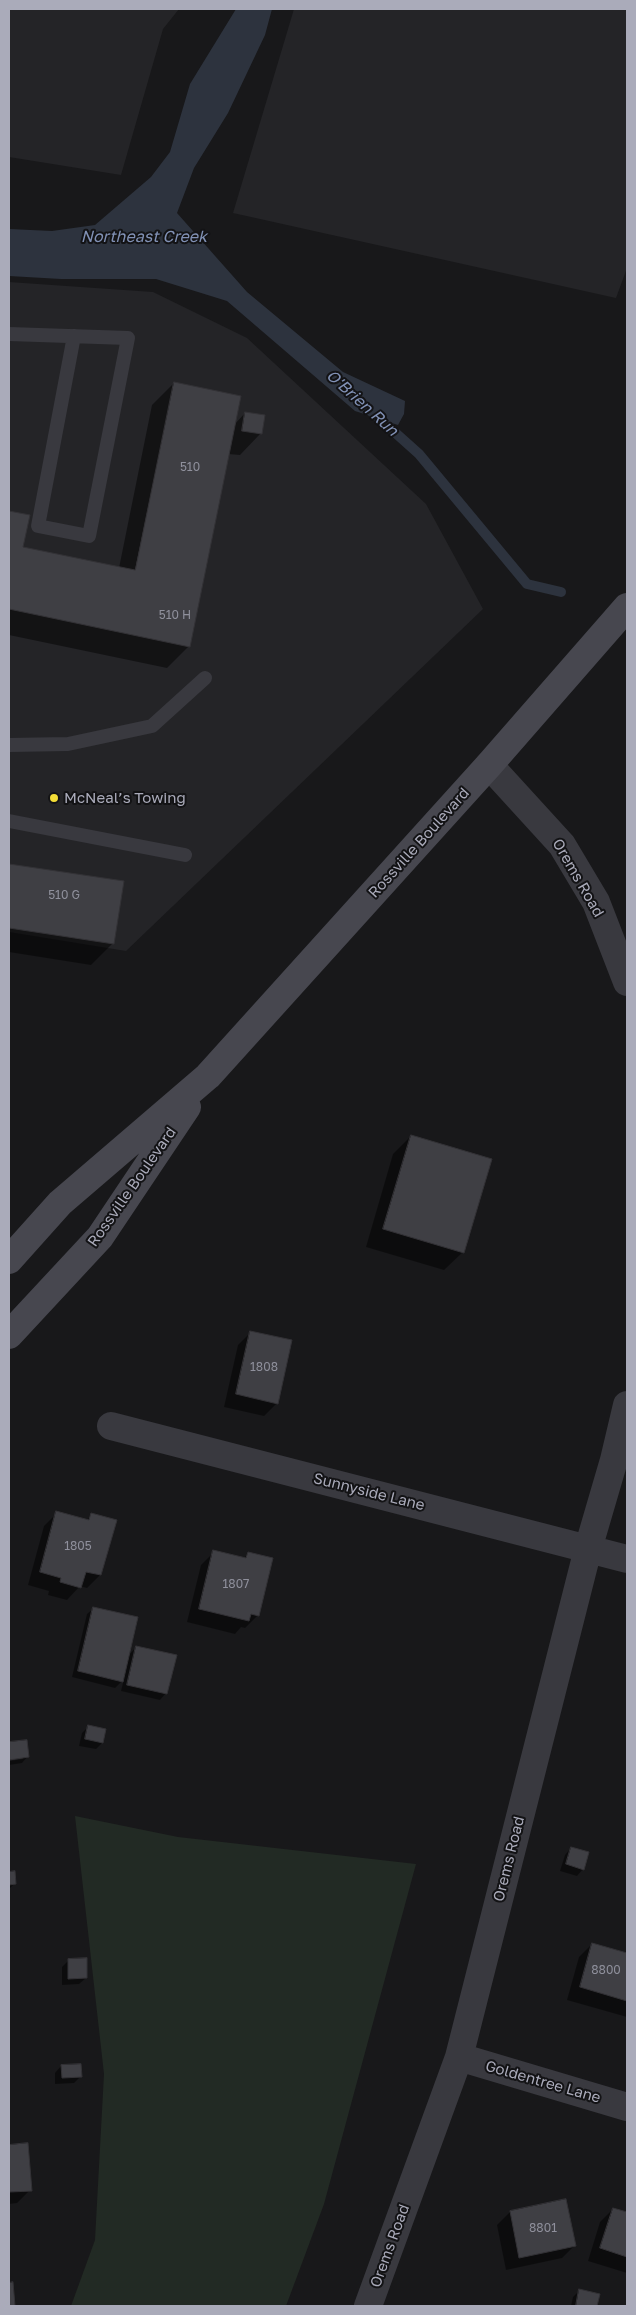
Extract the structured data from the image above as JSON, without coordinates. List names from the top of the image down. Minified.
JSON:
{"streets":{"main road":["Rossville Boulevard"],"street":["Orems Road","Sunnyside Lane","Goldentree Lane"]},"crossings":[["Rossville Boulevard","Orems Road"],["Orems Road","Sunnyside Lane"],["Orems Road","Goldentree Lane"]],"water":["Northeast Creek","O'Brien Run"],"places":["McNeal’s Towing"],"house_numbers":["510","510 H","510 G","1808","1805","1807","8800","8801"]}
